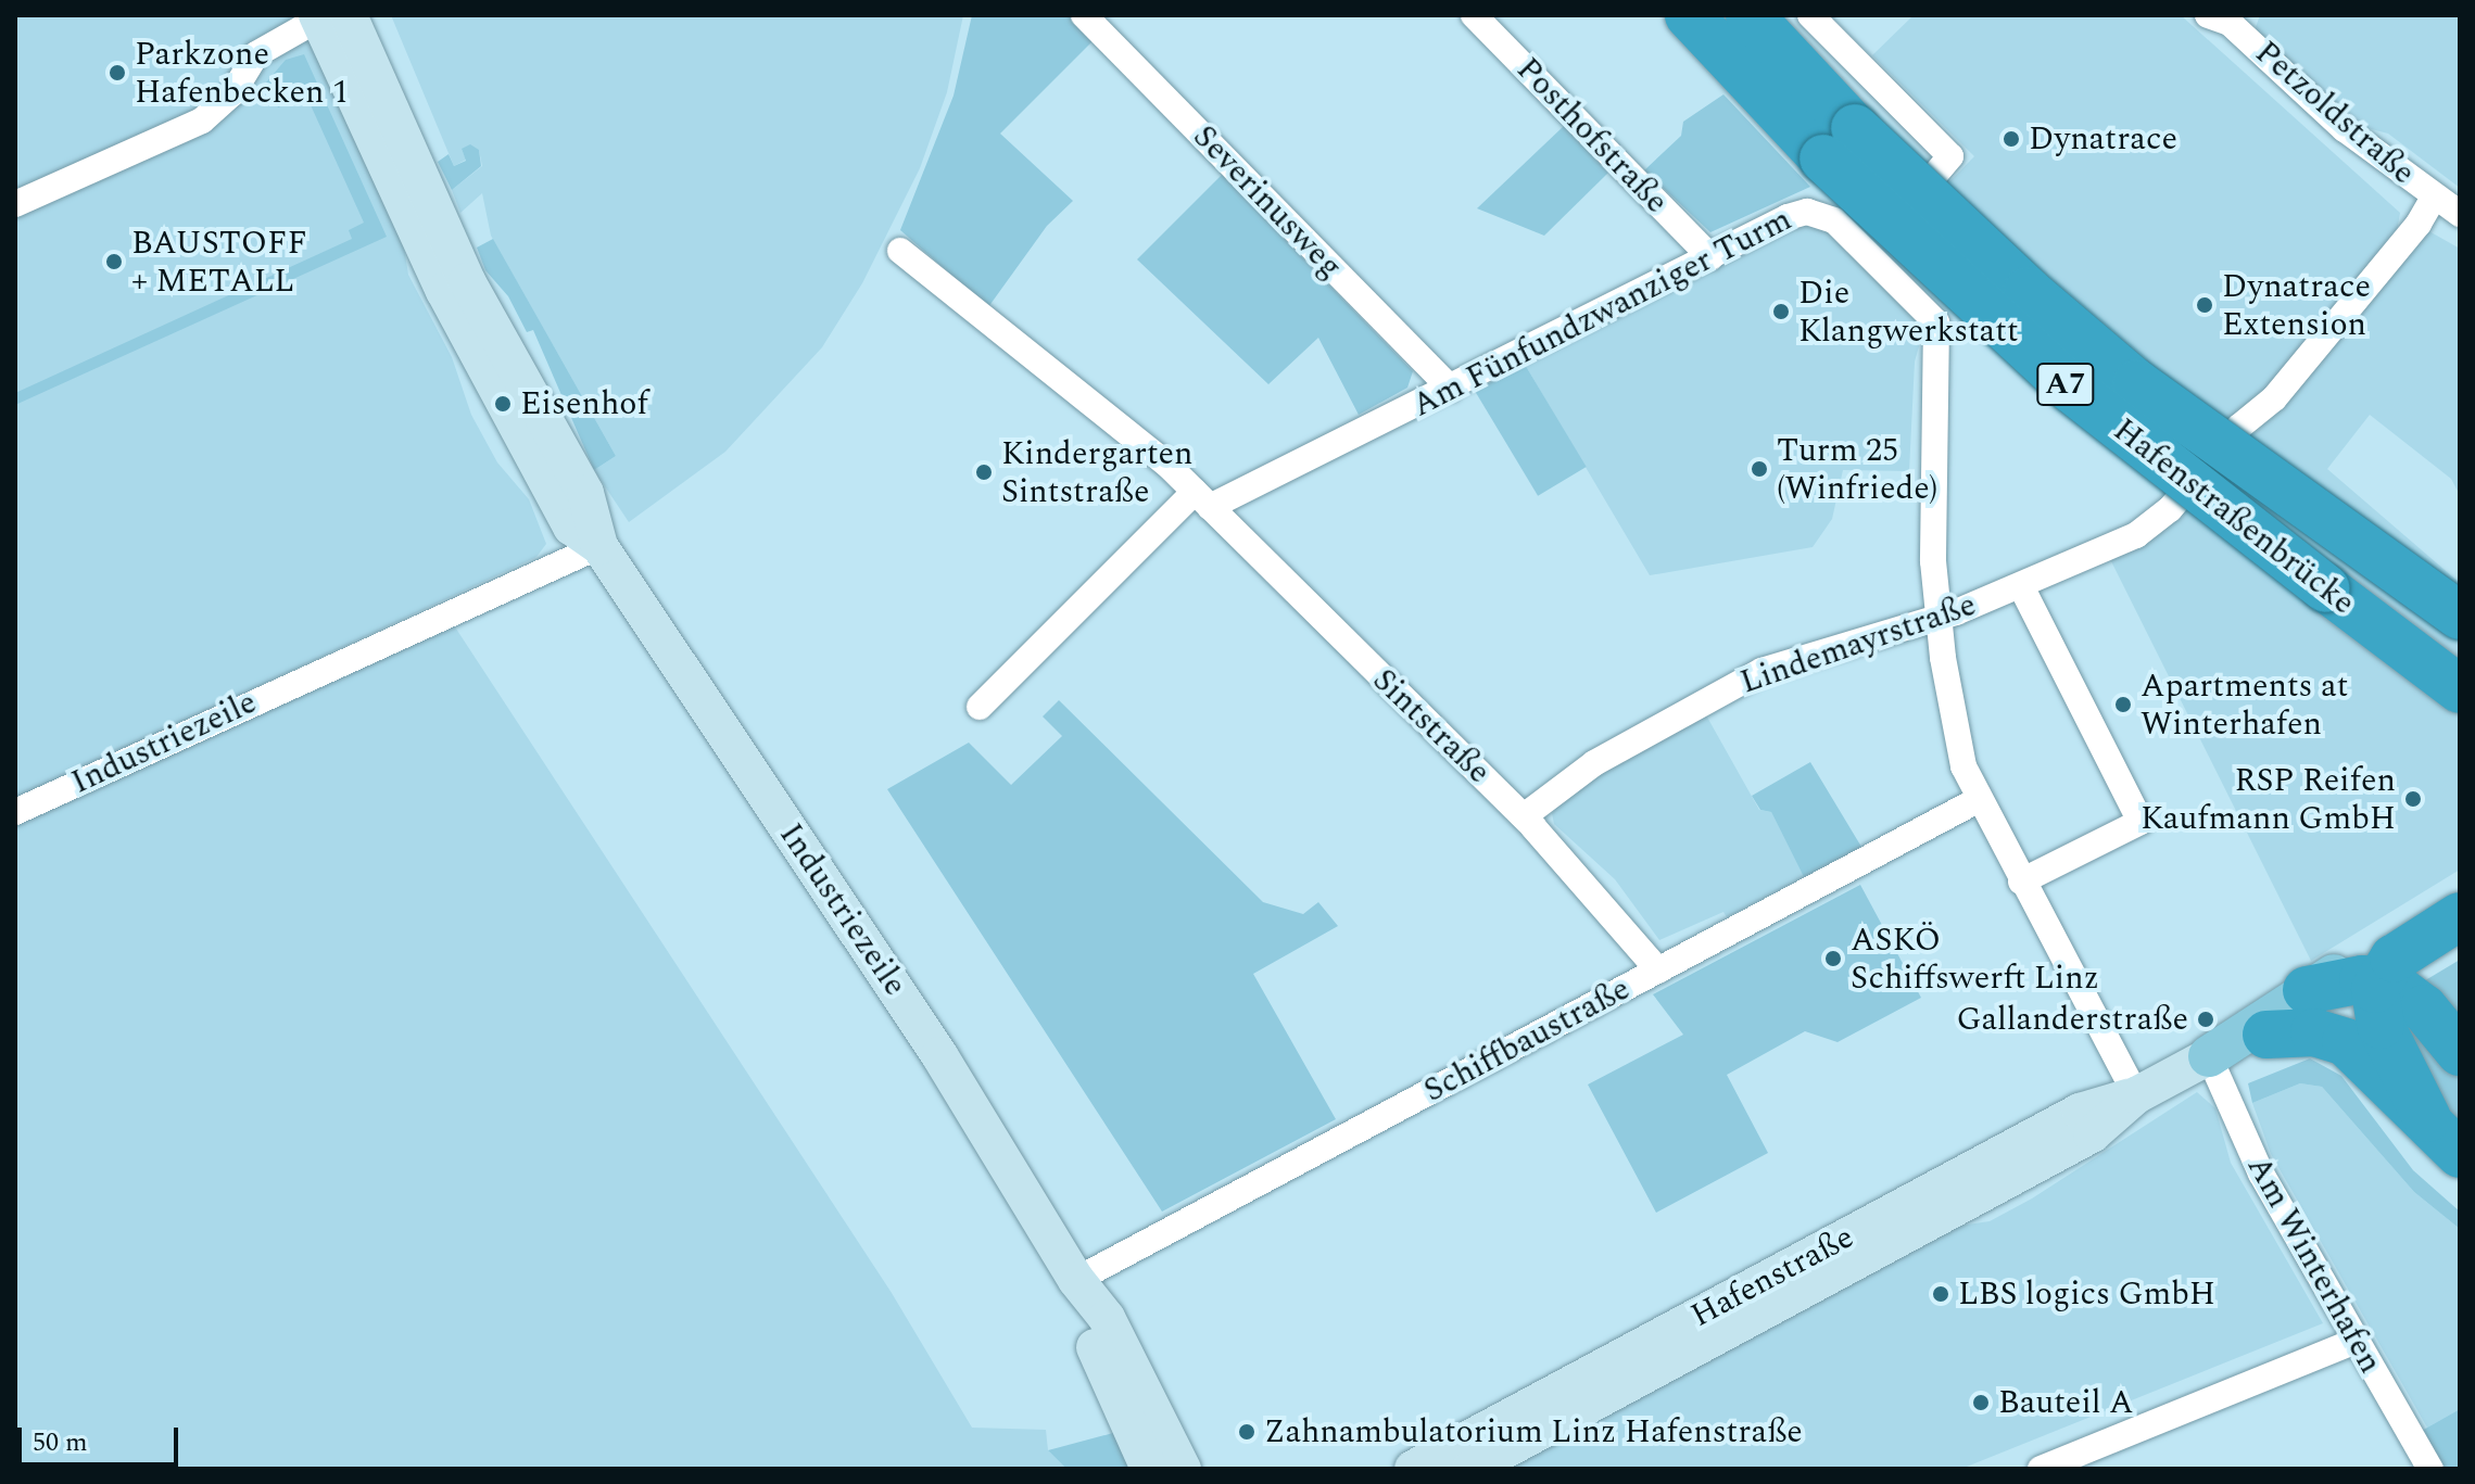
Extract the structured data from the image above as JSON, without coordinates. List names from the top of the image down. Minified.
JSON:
{"streets":{"highway":["A7","Hafenstraßenbrücke"],"main road":["Industriezeile","Hafenstraße"],"street":["Petzoldstraße","Posthofstraße","Severinusweg","Am Fünfundzwanziger Turm","Lindemayrstraße","Sintstraße","Schiffbaustraße","Am Winterhafen"]},"crossings":[["Petzoldstraße","Lindemayrstraße"],["Posthofstraße","Am Fünfundzwanziger Turm"],["Severinusweg","Am Fünfundzwanziger Turm"],["Am Fünfundzwanziger Turm","Sintstraße"],["A7","Hafenstraßenbrücke"],["Lindemayrstraße","Sintstraße"],["Sintstraße","Schiffbaustraße"],["Industriezeile","Schiffbaustraße"],["Am Winterhafen","Hafenstraße"]],"places":["Parkzone Hafenbecken 1","Dynatrace","BAUSTOFF + METALL","Dynatrace Extension","Die Klangwerkstatt","Eisenhof","Turm 25 (Winfriede)","Kindergarten Sintstraße","Apartments at Winterhafen","RSP Reifen Kaufmann GmbH","ASKÖ Schiffswerft Linz","Gallanderstraße","LBS logics GmbH","Bauteil A","Zahnambulatorium Linz Hafenstraße"],"scale_bar":"50 m"}
